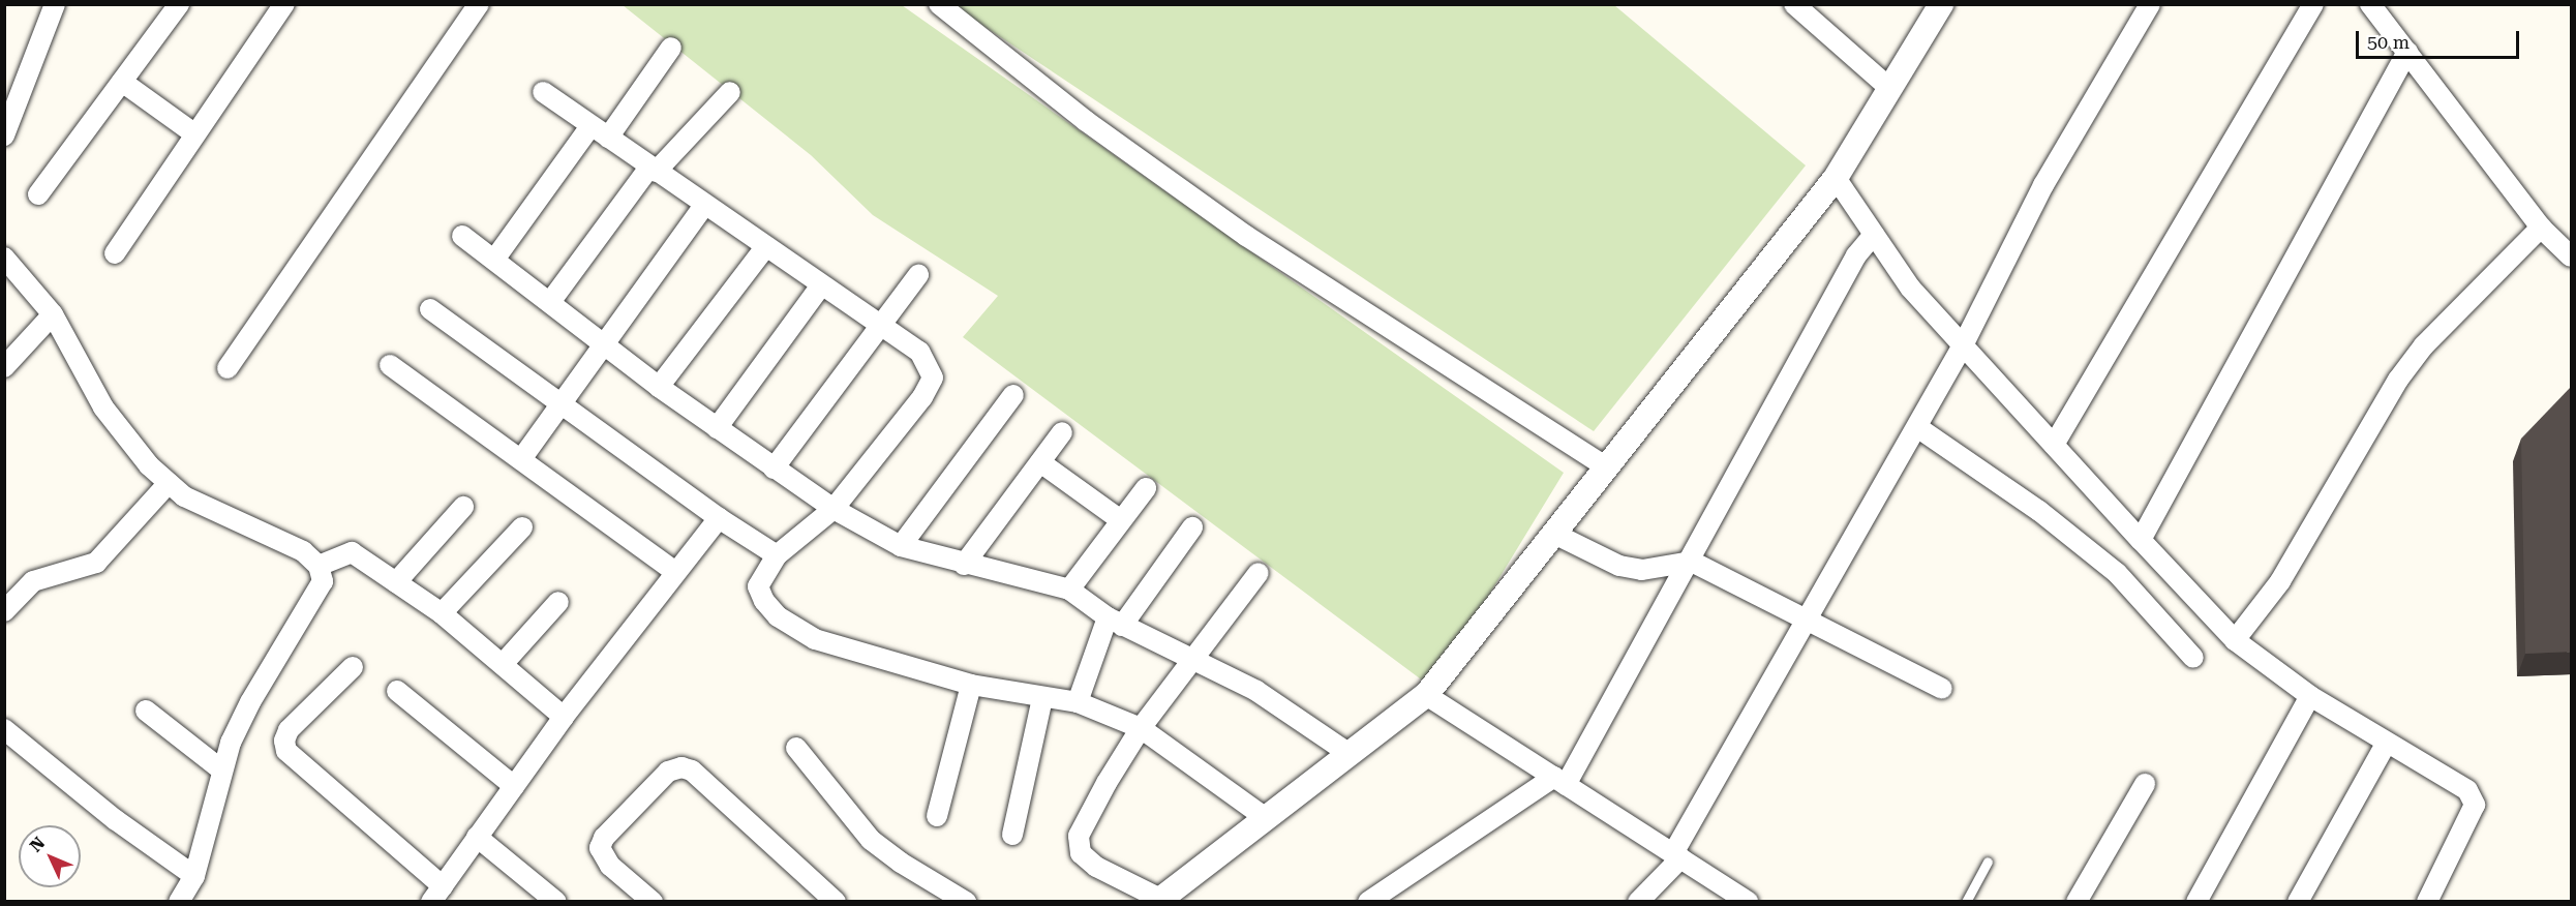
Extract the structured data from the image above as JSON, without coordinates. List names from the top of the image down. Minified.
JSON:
{"scale_bar":"50 m","north":"top left"}
